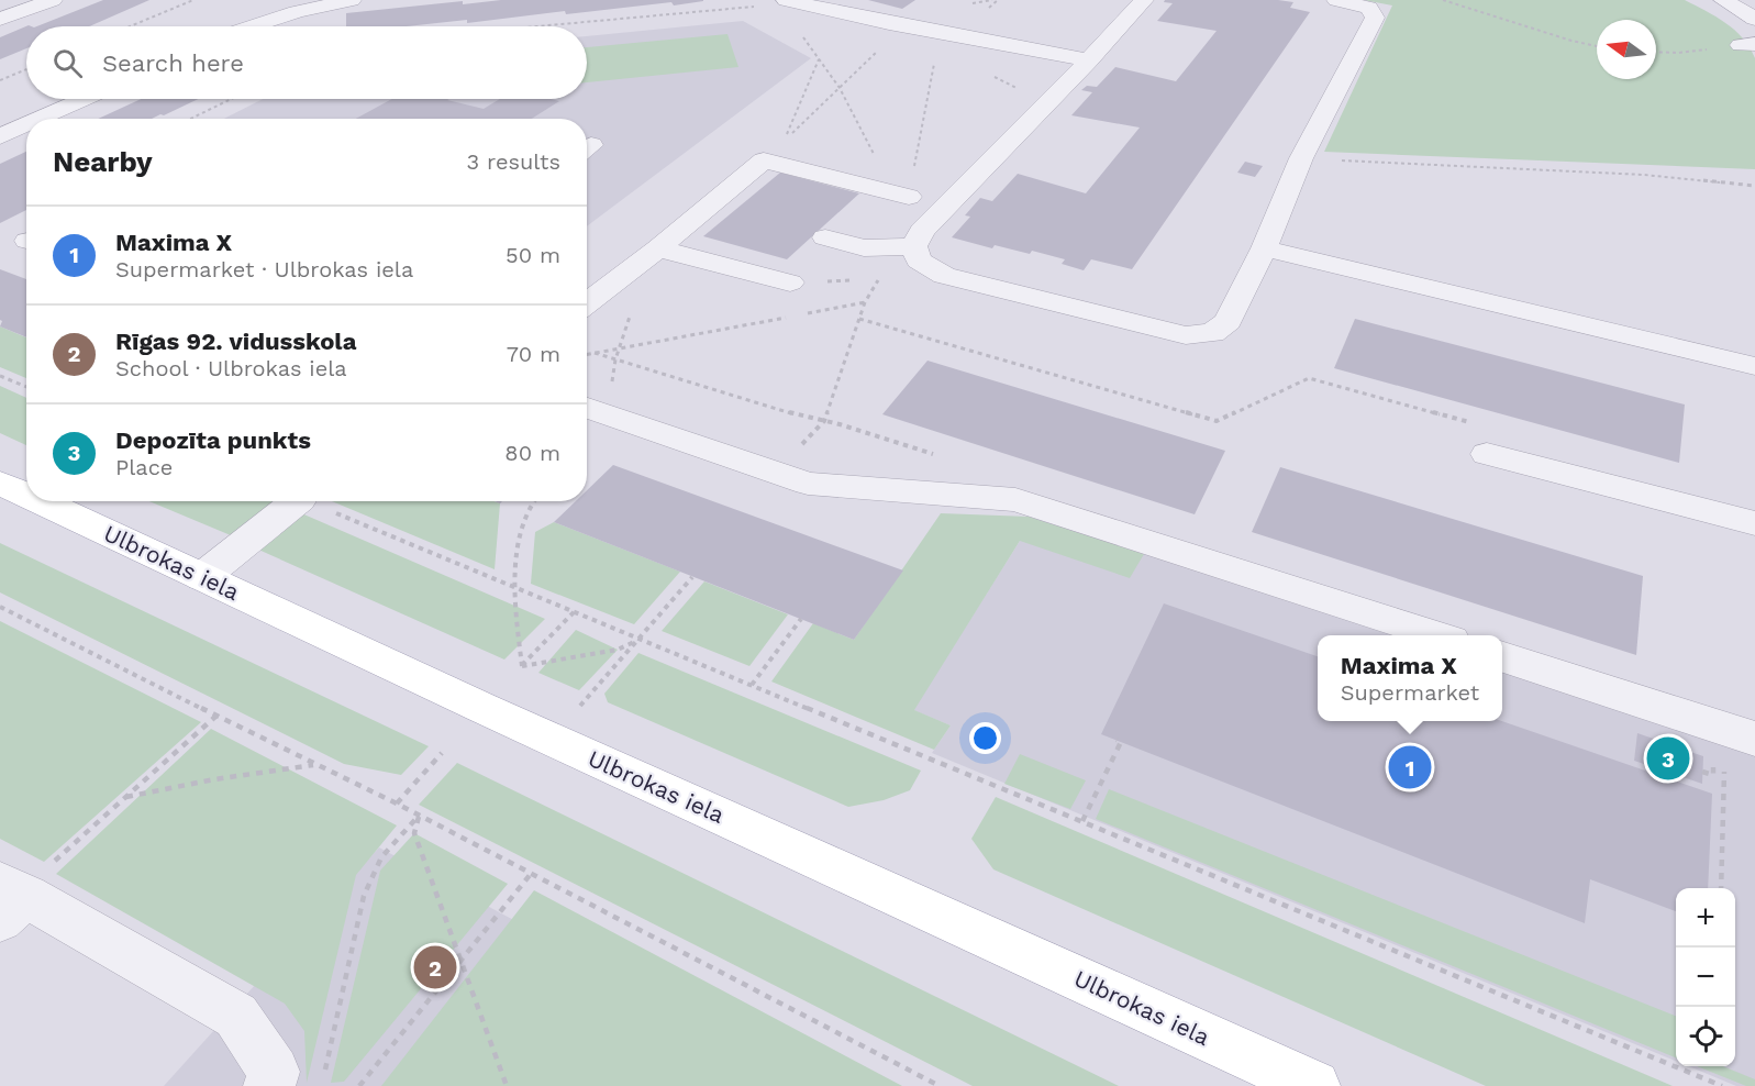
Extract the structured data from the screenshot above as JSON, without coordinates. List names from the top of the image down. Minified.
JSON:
{"streets":{"main road":["Ulbrokas iela"]},"north":"left","page":{"search":"Search here","heading":["Nearby","3 results"],"list":[{"mark":"1","name":"Maxima X","note":"Supermarket · Ulbrokas iela","value":"50 m"},{"mark":"2","name":"Rīgas 92. vidusskola","note":"School · Ulbrokas iela","value":"70 m"},{"mark":"3","name":"Depozīta punkts","note":"Place","value":"80 m"}],"popup":["Maxima X","Supermarket"],"pins":["3","1","2"],"map_buttons":["+","−"]}}
